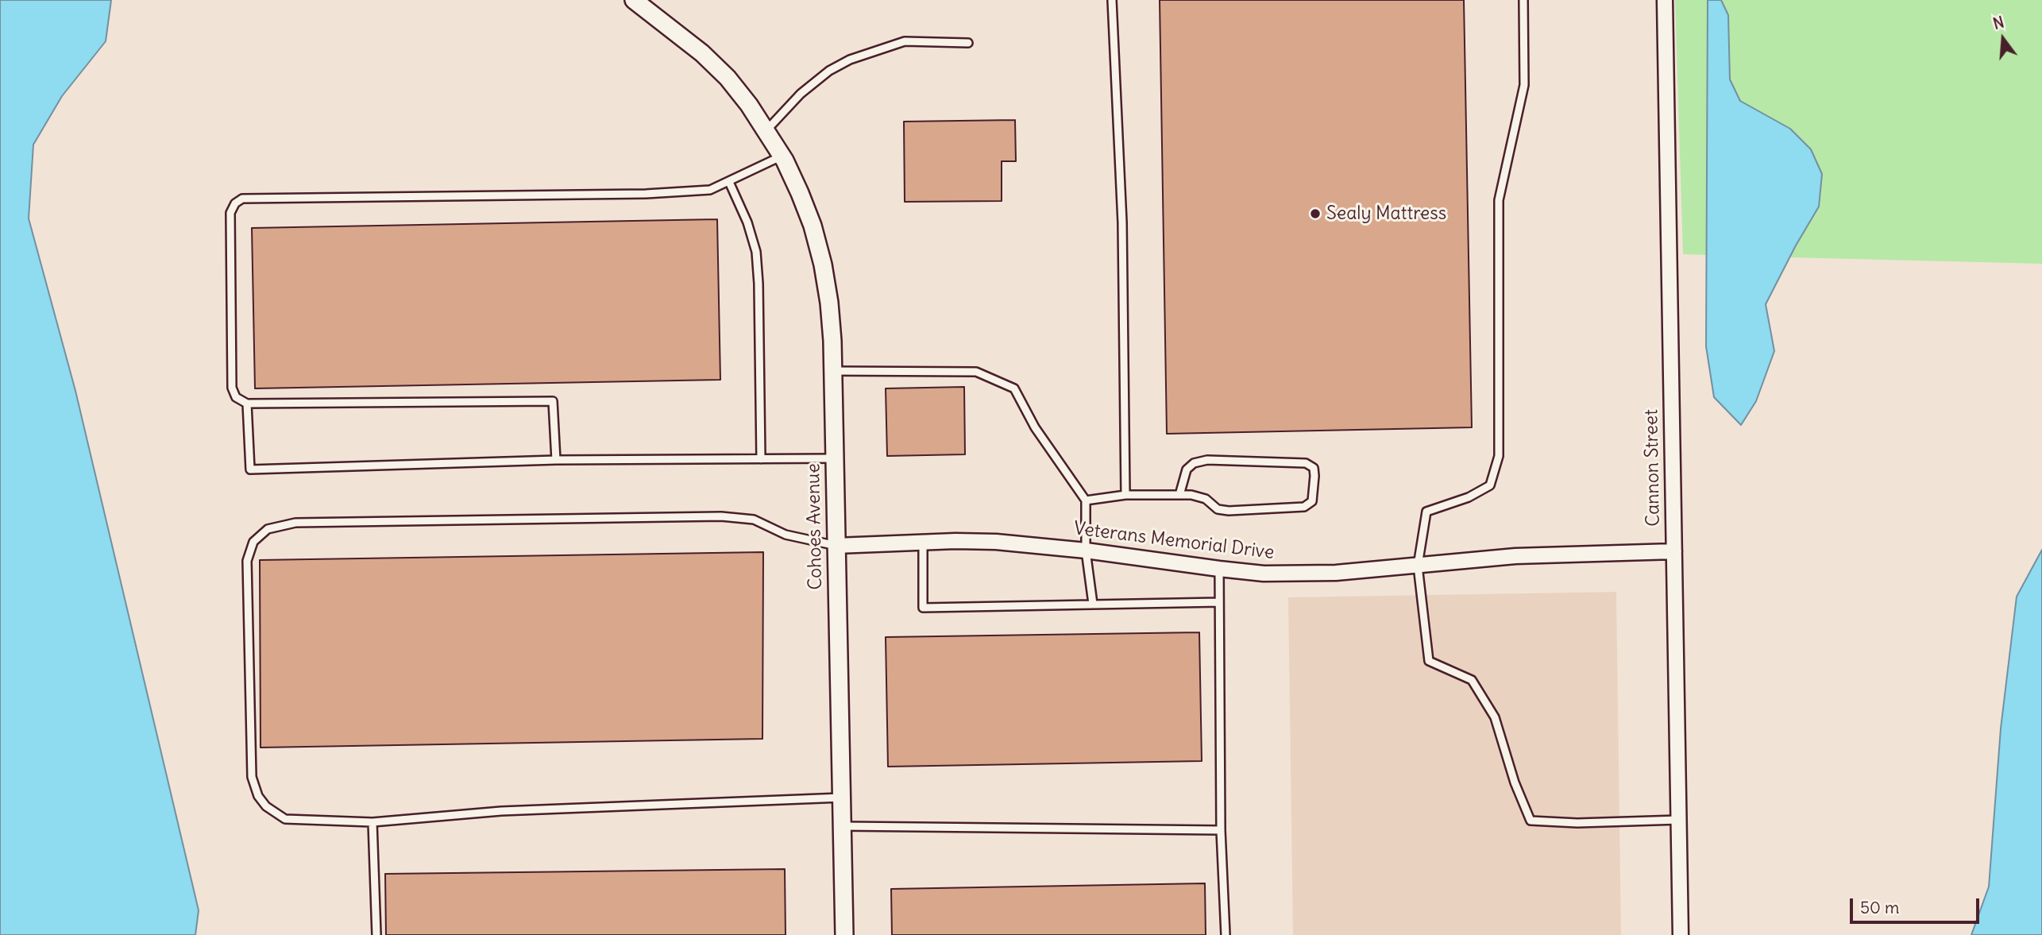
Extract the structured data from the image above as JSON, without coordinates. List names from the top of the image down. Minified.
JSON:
{"streets":{"street":["Cannon Street","Cohoes Avenue","Veterans Memorial Drive"]},"crossings":[["Cannon Street","Veterans Memorial Drive"],["Cohoes Avenue","Veterans Memorial Drive"]],"places":["Sealy Mattress"],"scale_bar":"50 m","north":"top"}
